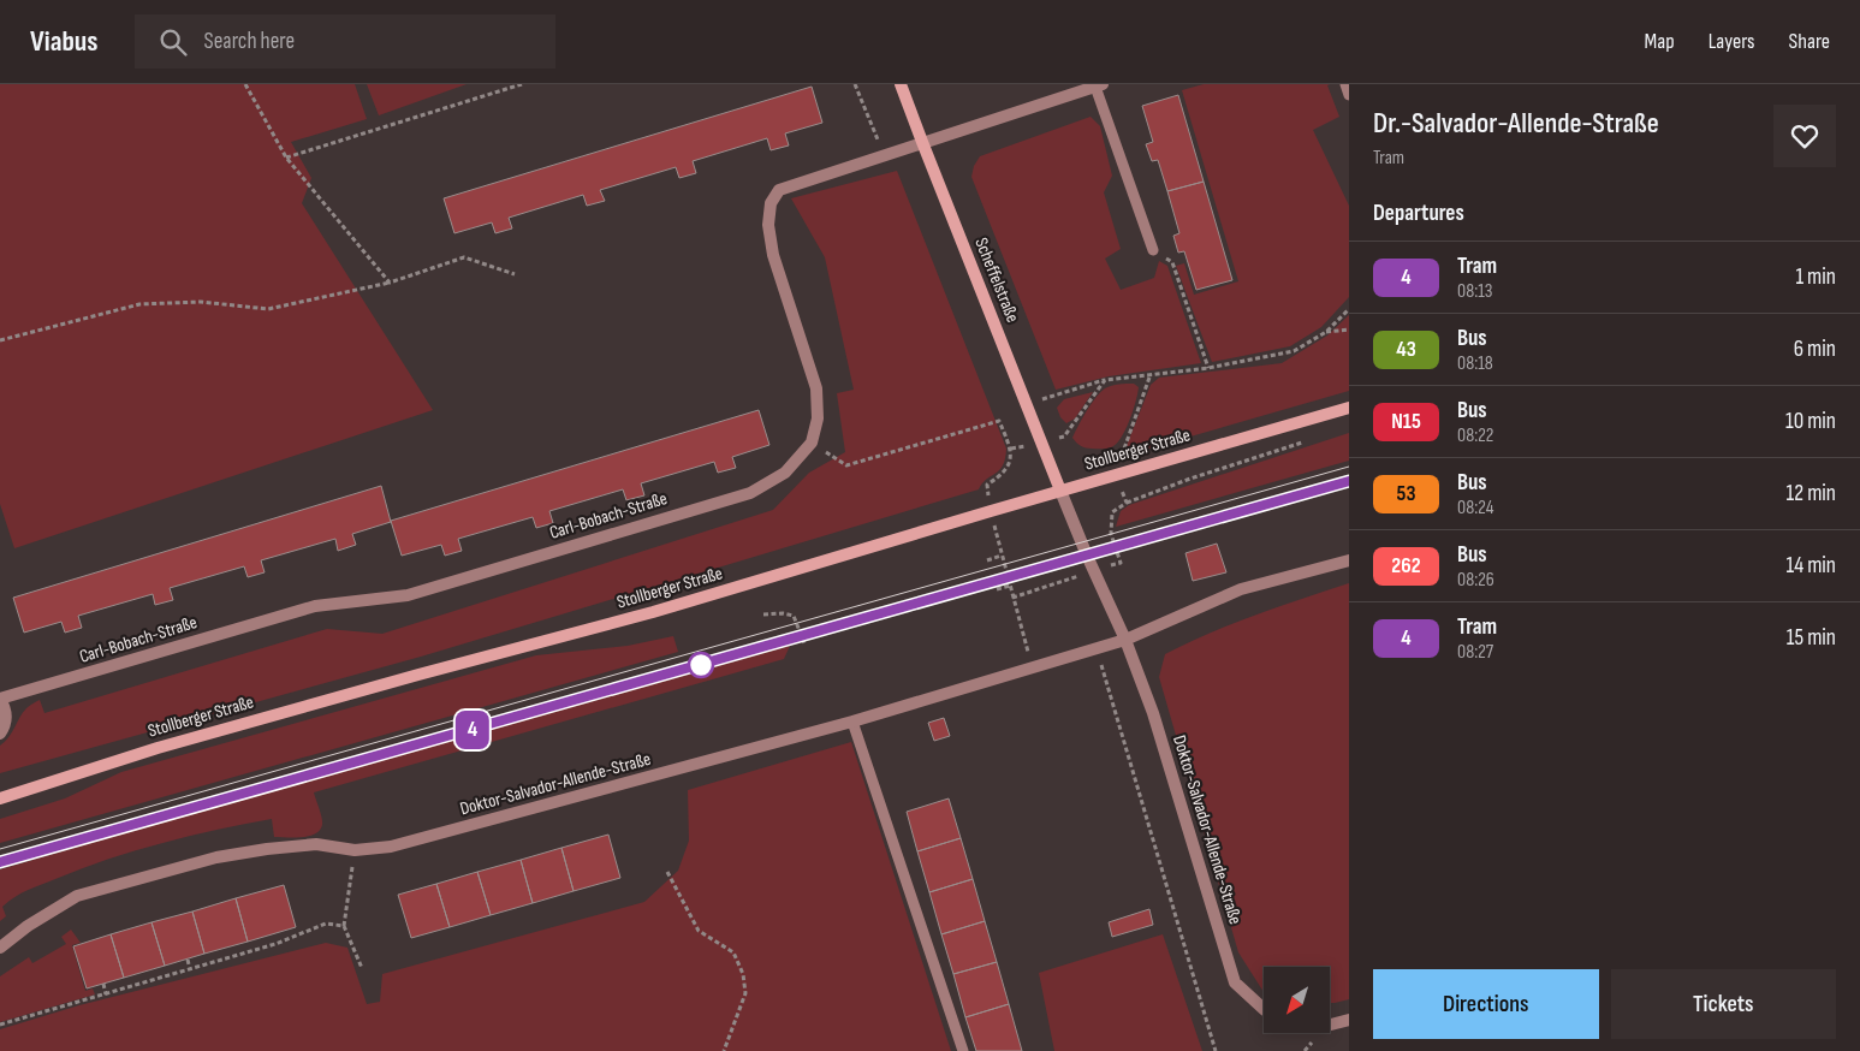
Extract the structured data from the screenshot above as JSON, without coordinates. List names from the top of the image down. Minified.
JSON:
{"streets":{"main road":["Scheffelstraße","Stollberger Straße"],"street":["Carl-Bobach-Straße","Doktor-Salvador-Allende-Straße"]},"crossings":[["Scheffelstraße","Stollberger Straße"],["Scheffelstraße","Doktor-Salvador-Allende-Straße"],["Stollberger Straße","Doktor-Salvador-Allende-Straße"]],"lines":["tram line 4"],"north":"bottom left","page":{"header":"Viabus","search":"Search here","nav":["Map","Layers","Share"],"on_map":"4","heading":[["Dr.-Salvador-Allende-Straße","Tram"],"Departures"],"list":[{"mark":"4","name":"Tram","note":"08:13","value":"1 min"},{"mark":"43","name":"Bus","note":"08:18","value":"6 min"},{"mark":"N15","name":"Bus","note":"08:22","value":"10 min"},{"mark":"53","name":"Bus","note":"08:24","value":"12 min"},{"mark":"262","name":"Bus","note":"08:26","value":"14 min"},{"mark":"4","name":"Tram","note":"08:27","value":"15 min"}],"buttons":["Directions","Tickets"]}}
